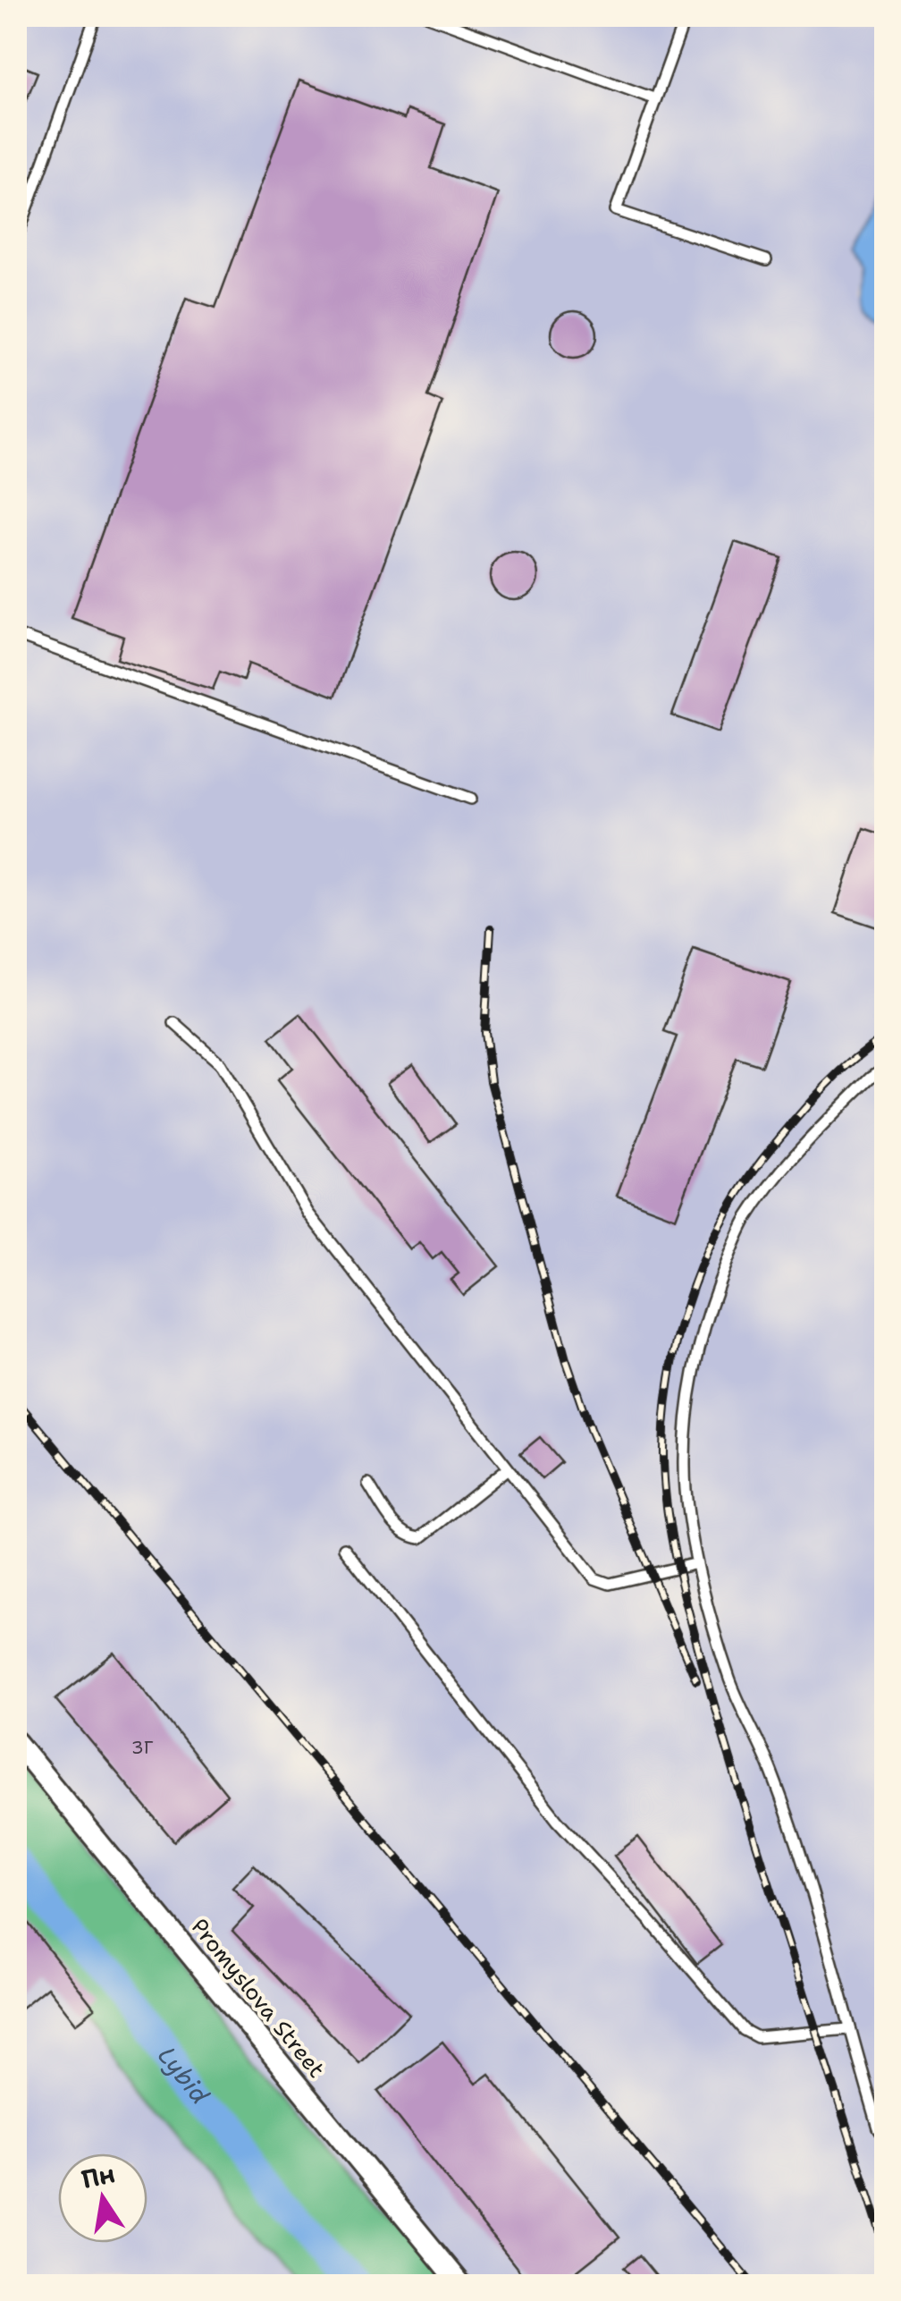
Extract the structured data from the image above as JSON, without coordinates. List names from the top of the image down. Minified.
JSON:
{"streets":{"street":["Promyslova Street"]},"water":["Lybid"],"house_numbers":["3Г"],"north":"top"}
